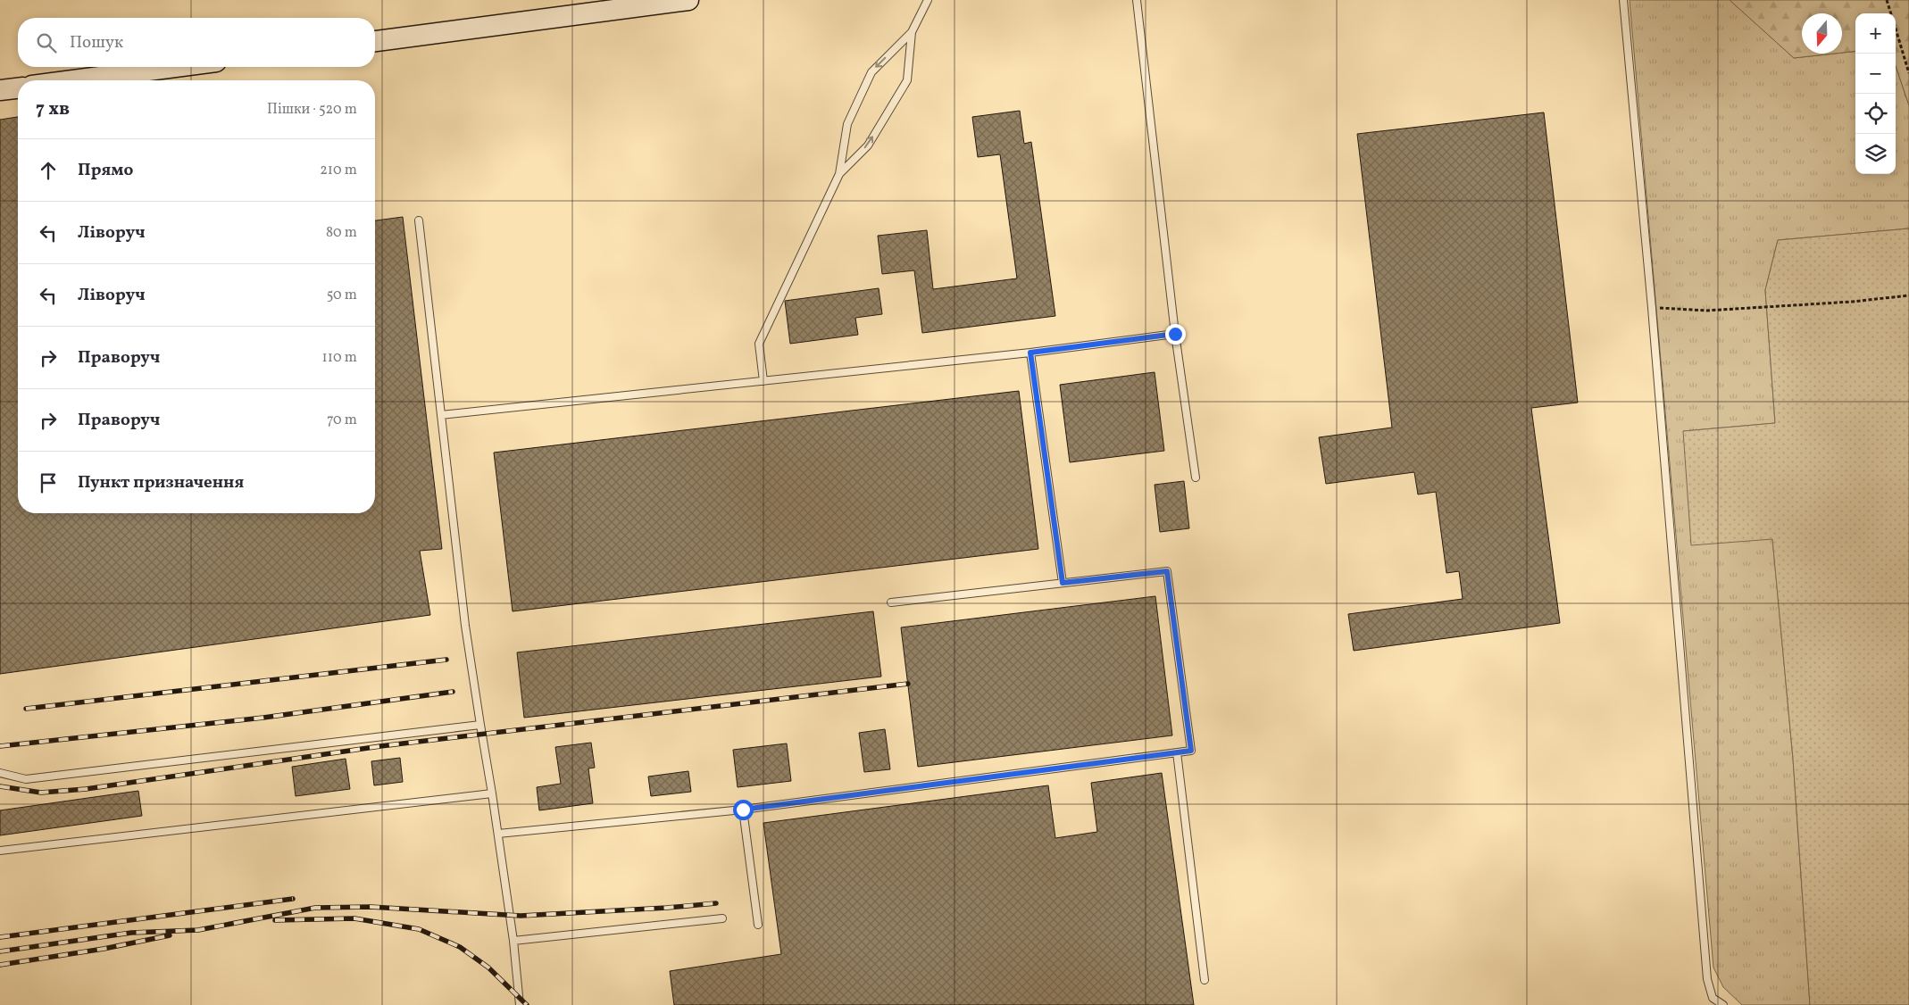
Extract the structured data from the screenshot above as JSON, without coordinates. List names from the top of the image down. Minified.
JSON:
{"north":"bottom","page":{"map_buttons":["+","−"],"search":"Пошук","heading":["7 хв","Пішки · 520 m"],"list":[["Прямо","210 m"],["Ліворуч","80 m"],["Ліворуч","50 m"],["Праворуч","110 m"],["Праворуч","70 m"],"Пункт призначення"]}}
